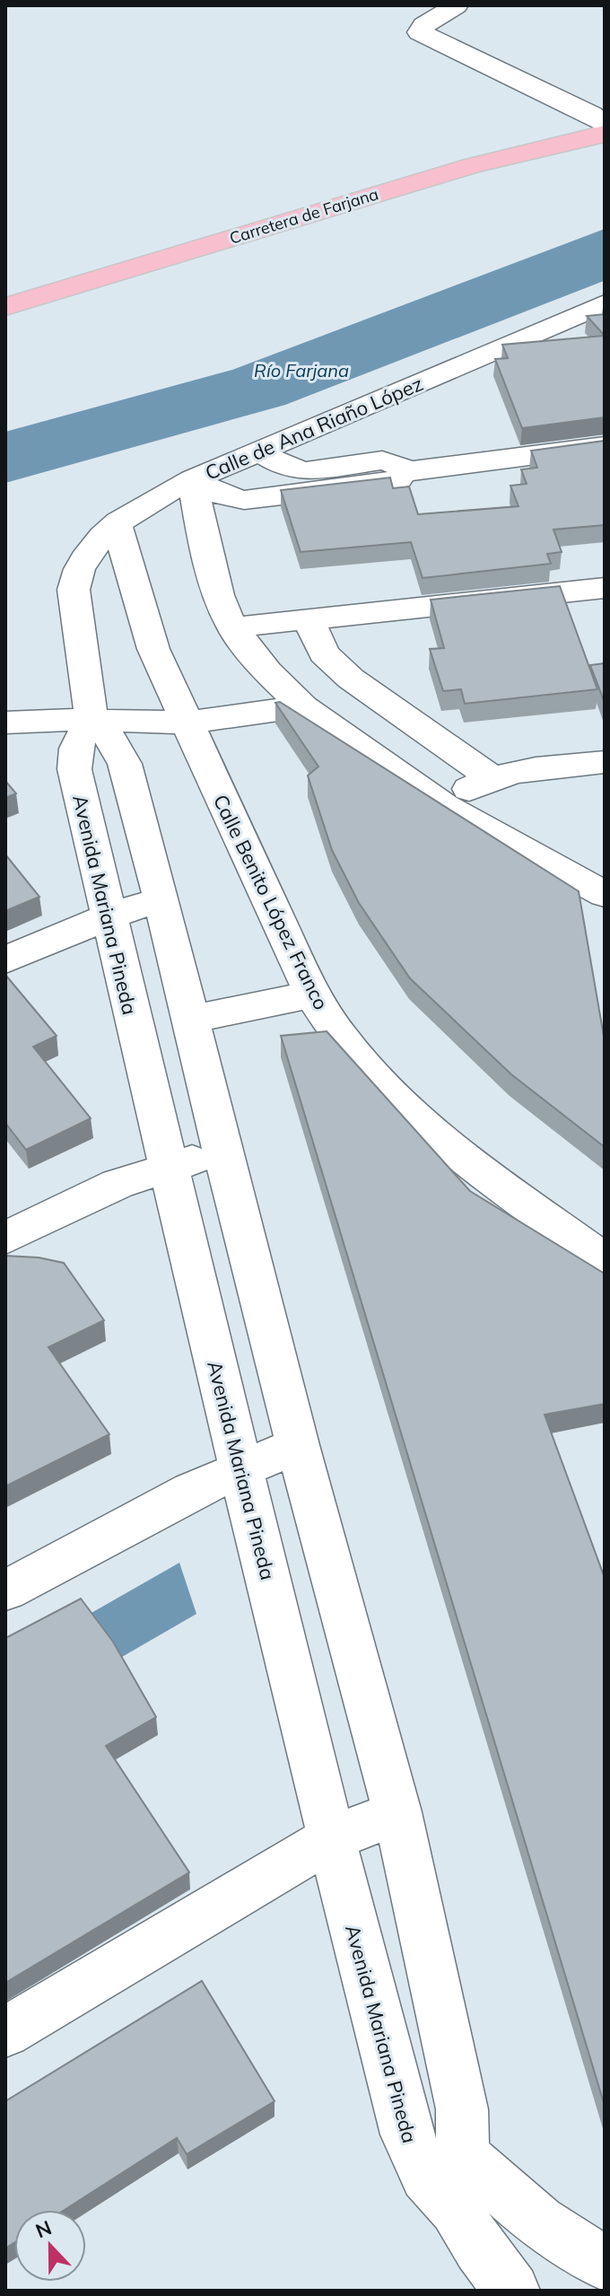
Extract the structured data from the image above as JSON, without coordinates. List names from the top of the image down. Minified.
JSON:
{"streets":{"main road":["Carretera de Farjana"],"street":["Calle de Ana Riaño López","Calle Benito López Franco","Avenida Mariana Pineda"]},"water":["Río Farjana"],"north":"top"}
